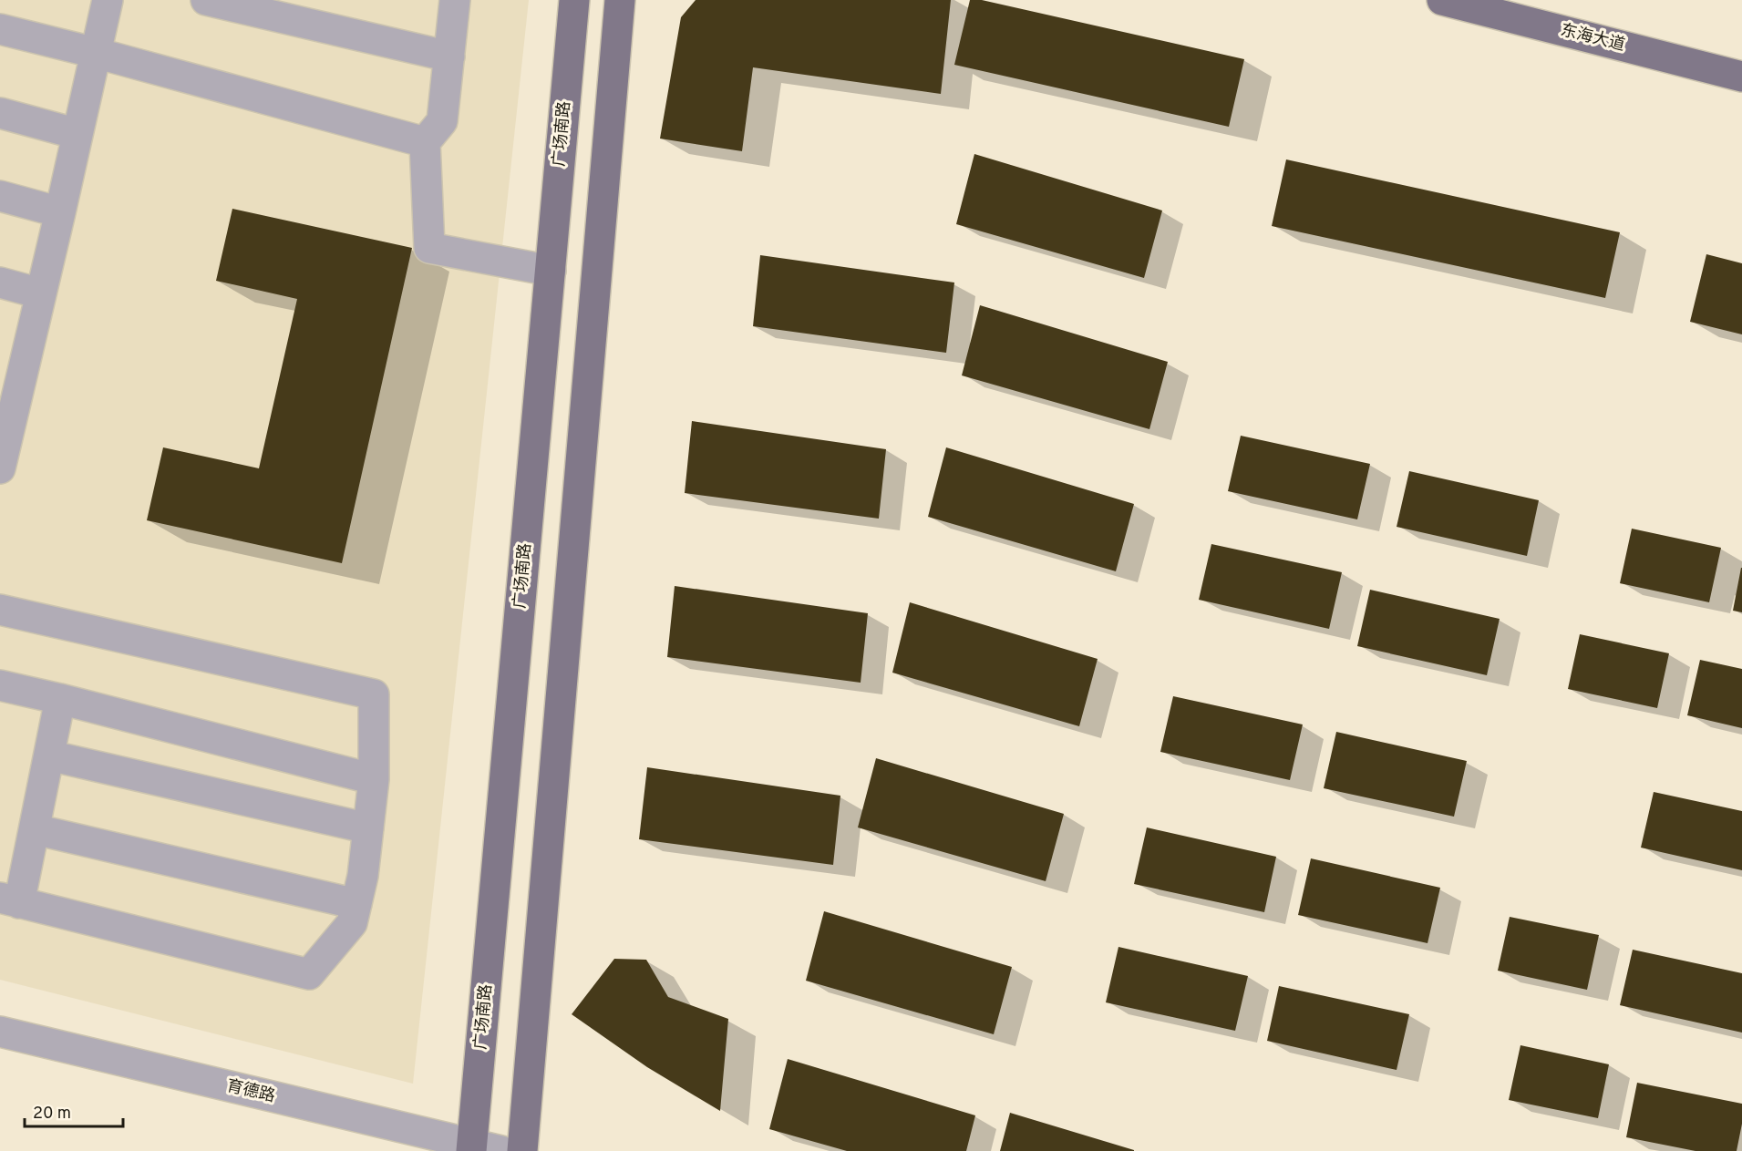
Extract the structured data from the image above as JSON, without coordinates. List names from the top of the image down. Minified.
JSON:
{"streets":{"main road":["东海大道","广场南路"],"street":["育德路"]},"crossings":[["广场南路","育德路"]],"scale_bar":"20 m"}
